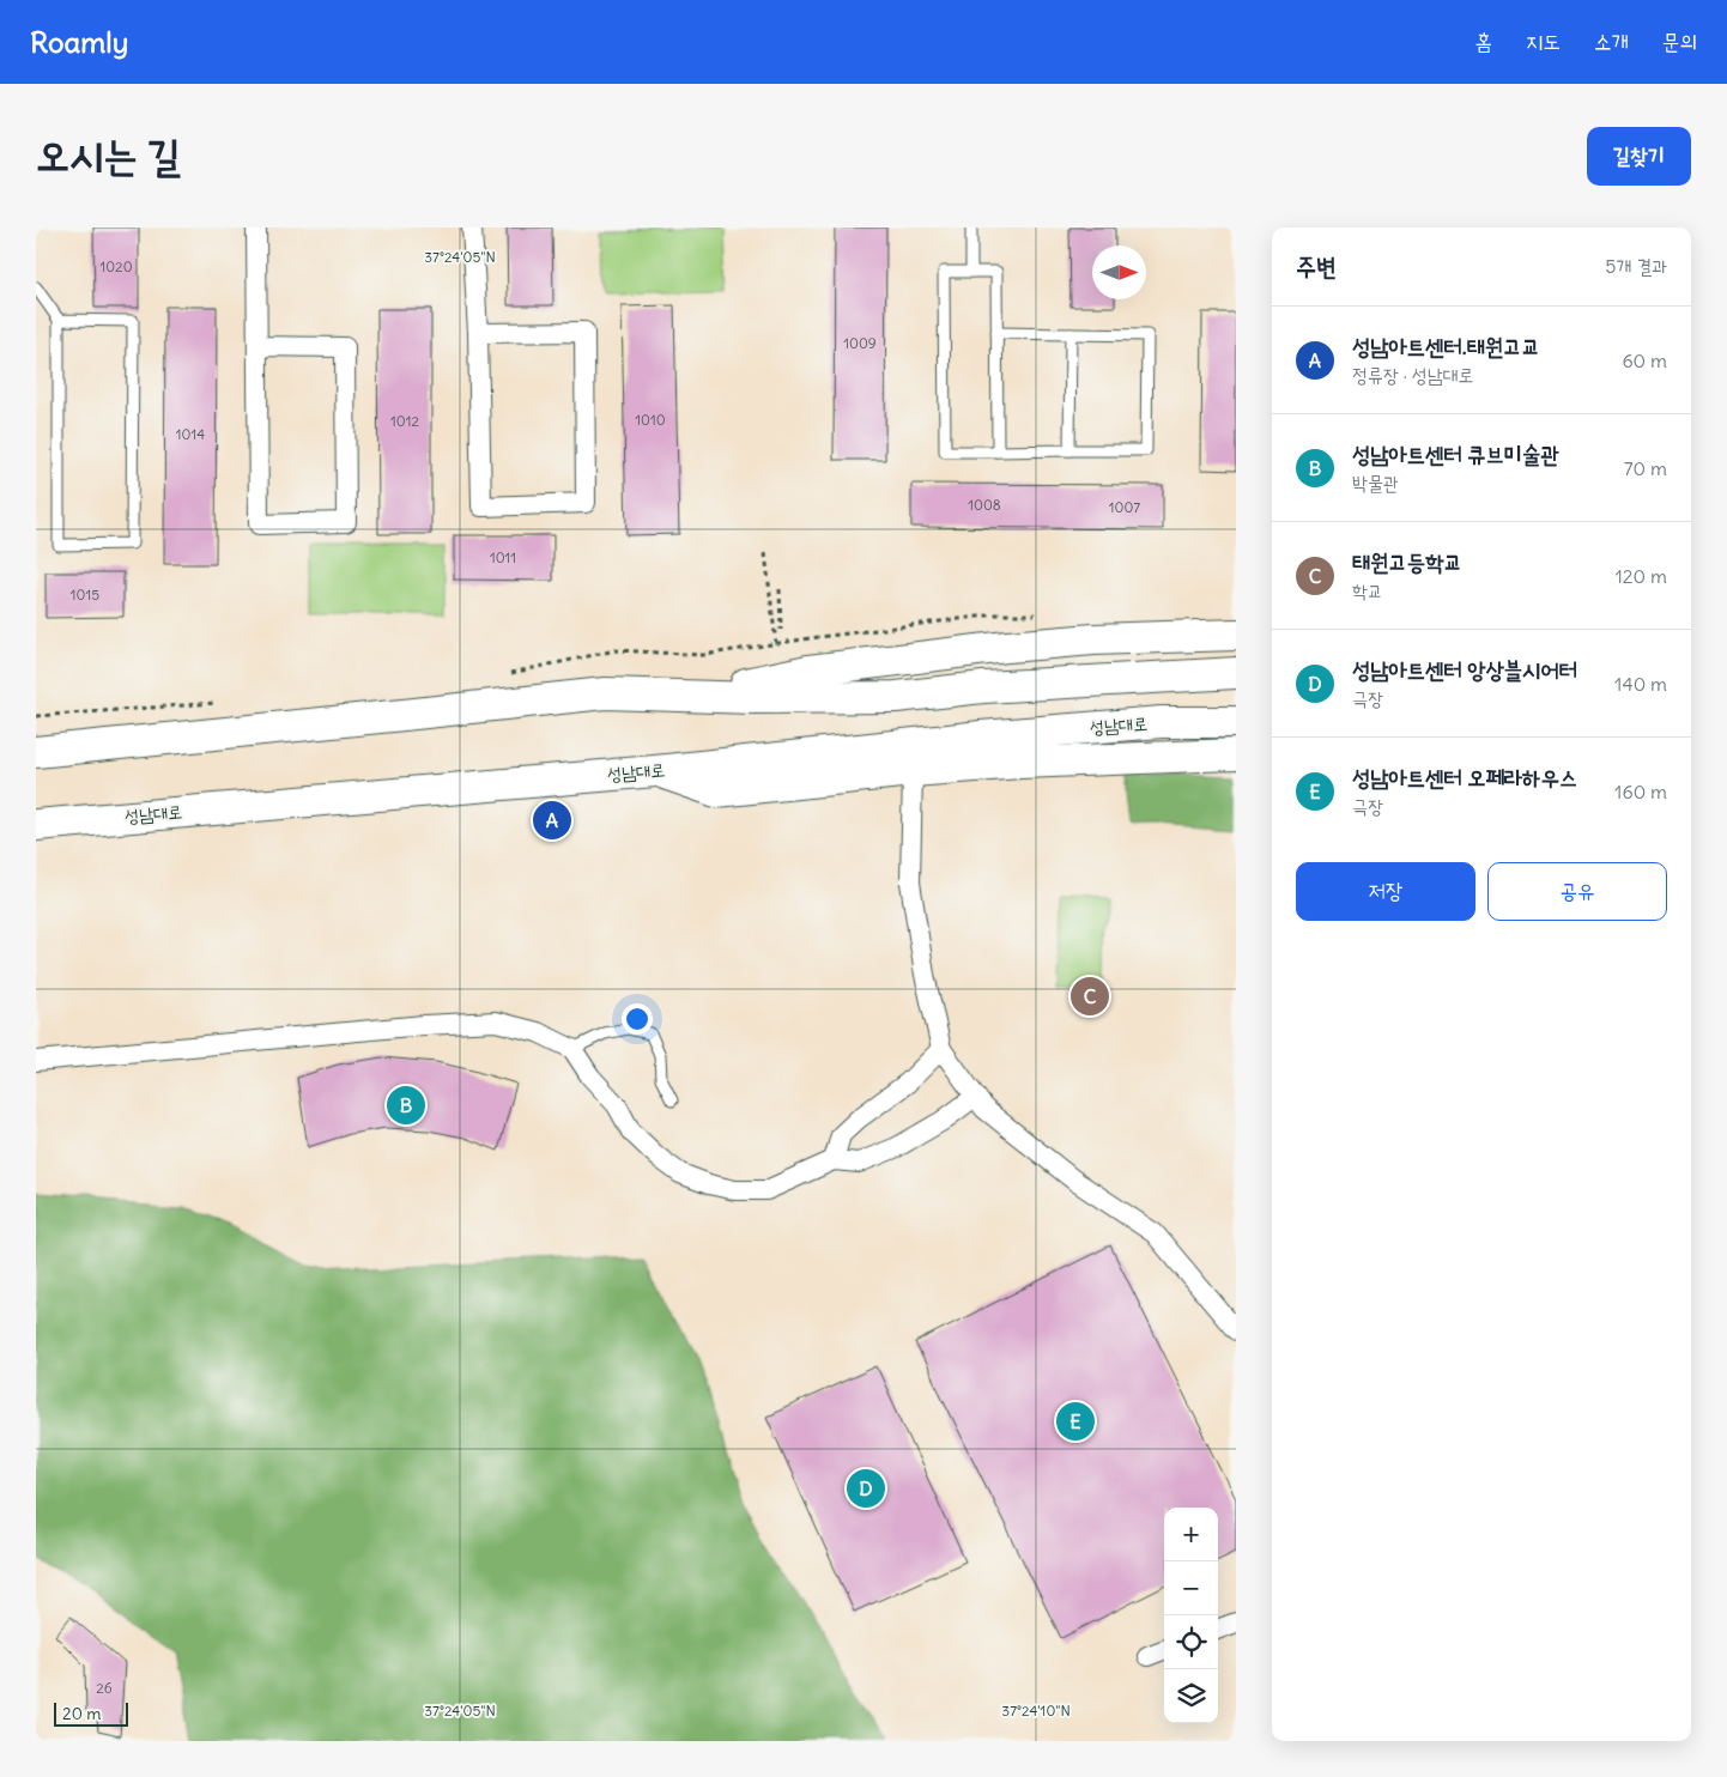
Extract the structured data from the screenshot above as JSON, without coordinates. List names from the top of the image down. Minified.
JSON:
{"streets":{"main road":["성남대로"]},"house_numbers":["1020","1009","1010","1012","1014","1008","1007","1011","1015","26"],"scale_bar":"20 m","north":"right","page":{"header":"Roamly","nav":["홈","지도","소개","문의"],"buttons":["길찾기",["저장","공유"]],"title":"오시는 길","heading":["주변","5개 결과"],"list":[{"mark":"A","name":"성남아트센터.태원고교","note":"정류장 · 성남대로","value":"60 m"},{"mark":"B","name":"성남아트센터 큐브미술관","note":"박물관","value":"70 m"},{"mark":"C","name":"태원고등학교","note":"학교","value":"120 m"},{"mark":"D","name":"성남아트센터 앙상블시어터","note":"극장","value":"140 m"},{"mark":"E","name":"성남아트센터 오페라하우스","note":"극장","value":"160 m"}],"pins":["A","C","B","E","D"],"map_buttons":["+","−"],"scale":"20 m"},"coordinates":["37°24'05\"N","37°24'10\"N"]}
